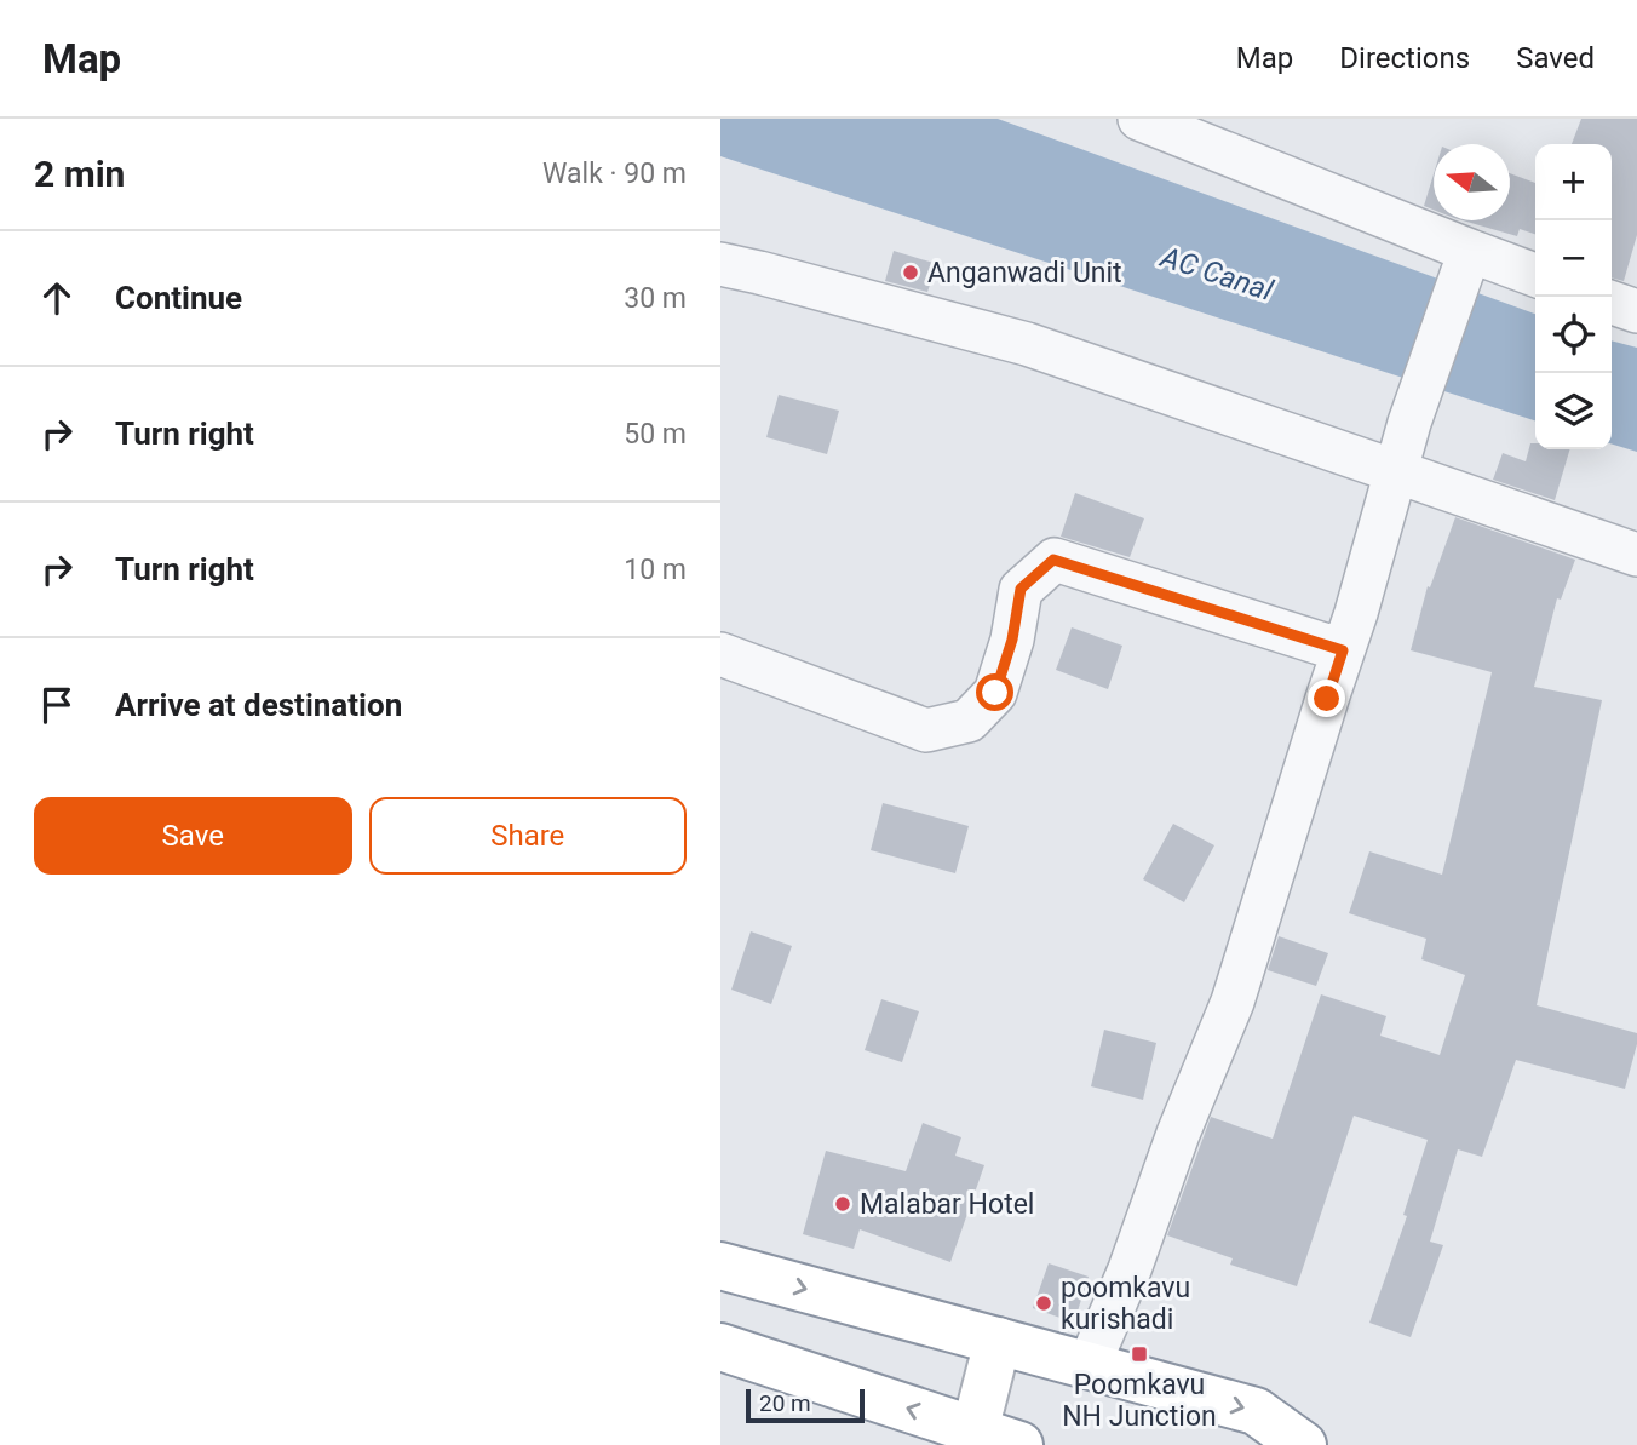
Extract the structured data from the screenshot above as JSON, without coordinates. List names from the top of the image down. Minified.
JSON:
{"water":["AC Canal"],"places":{"other":["Anganwadi Unit","Malabar Hotel","poomkavu kurishadi"],"transit":["Poomkavu NH Junction"]},"scale_bar":"20 m","north":"left","page":{"header":"Map","nav":["Map","Directions","Saved"],"heading":["2 min","Walk · 90 m"],"map_buttons":["+","−"],"list":[["Continue","30 m"],["Turn right","50 m"],["Turn right","10 m"],"Arrive at destination"],"buttons":["Save","Share"],"scale":"20 m"}}
